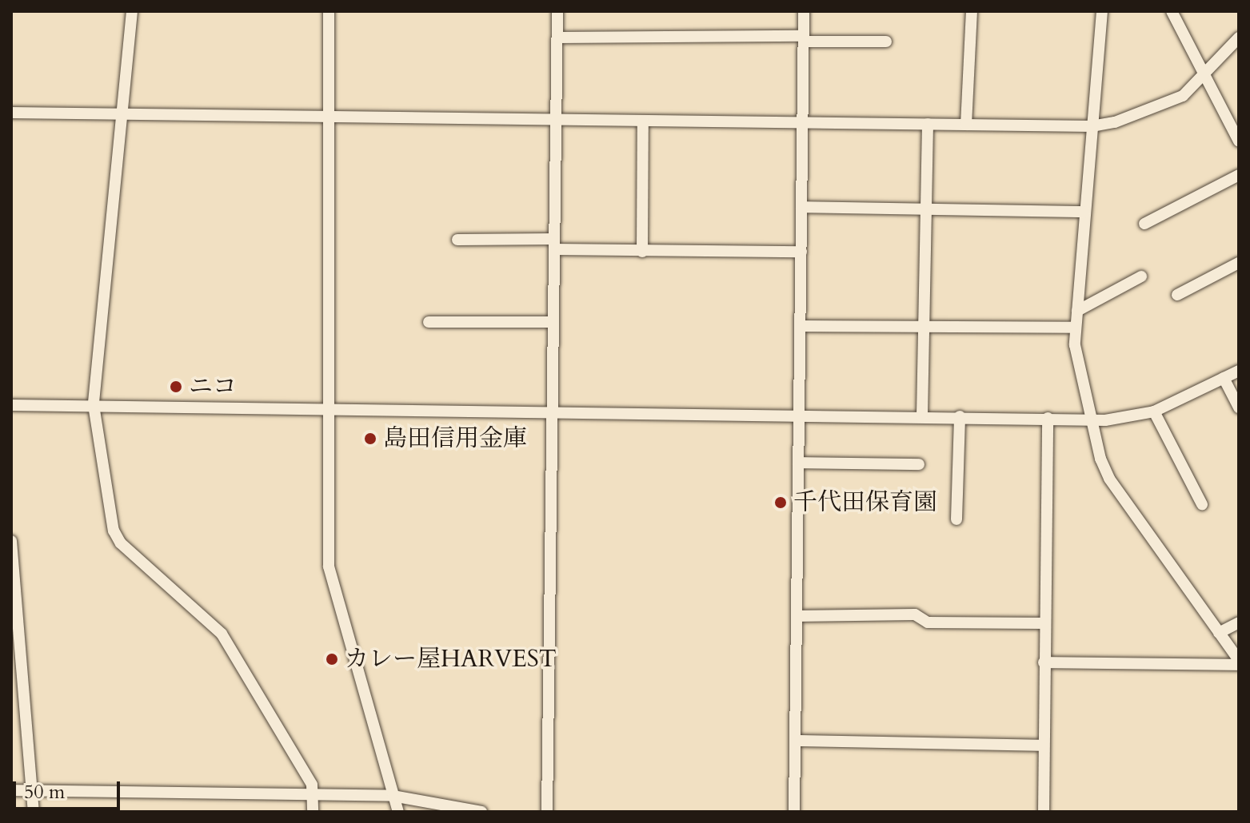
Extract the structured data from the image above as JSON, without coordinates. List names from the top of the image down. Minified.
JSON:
{"places":["ニコ","島田信用金庫","千代田保育園","カレー屋HARVEST"],"scale_bar":"50 m"}
